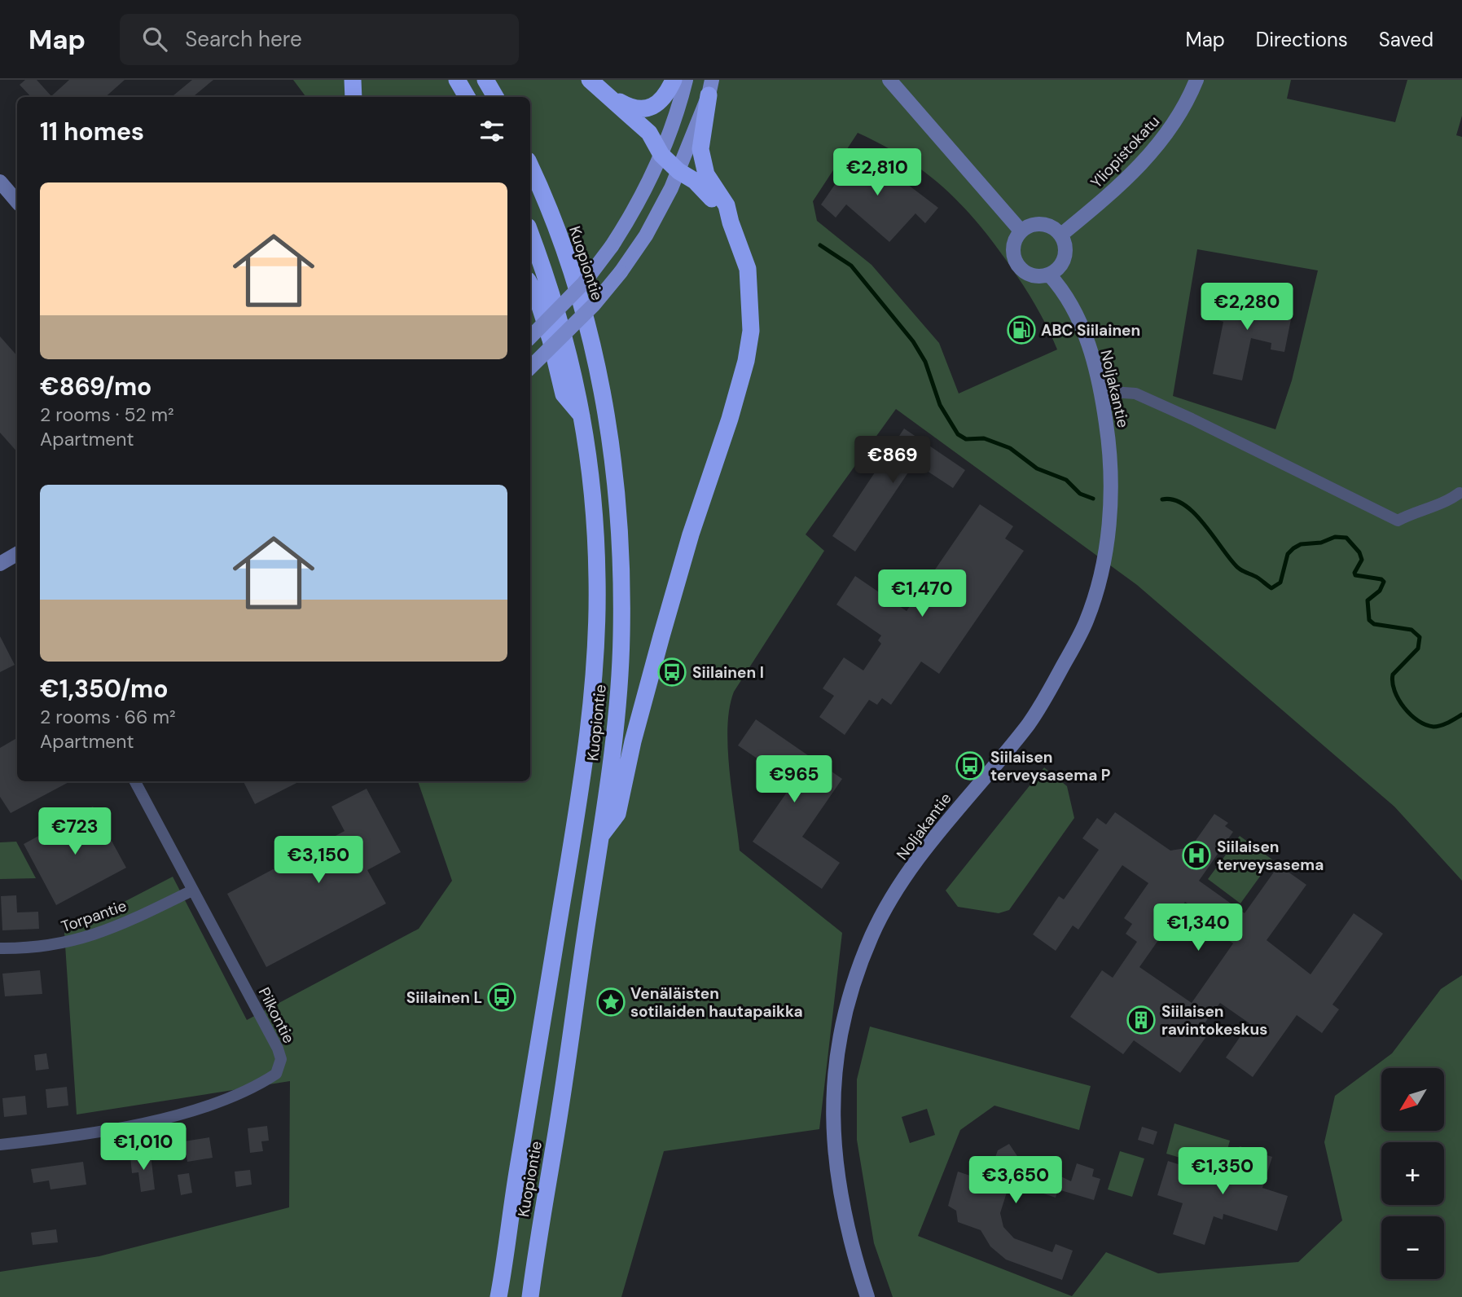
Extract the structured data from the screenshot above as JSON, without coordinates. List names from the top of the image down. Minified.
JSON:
{"streets":{"highway":["Kuopiontie"],"main road":["Yliopistokatu","Noljakantie"],"street":["Torpantie","Pilkontie"]},"crossings":[["Yliopistokatu","Noljakantie"],["Torpantie","Pilkontie"]],"places":{"fuel station":["ABC Siilainen"],"bus stop":["Siilainen I","Siilaisen terveysasema P","Siilainen L"],"hospital":["Siilaisen terveysasema"],"place":["Venäläisten sotilaiden hautapaikka"],"building":["Siilaisen ravintokeskus"]},"north":"bottom left","page":{"header":"Map","search":"Search here","nav":["Map","Directions","Saved"],"heading":"11 homes","price":["€2,810","€2,280","€869","€1,470","€965","€723","€3,150","€1,340","€1,010","€1,350","€3,650"],"list":[{"name":"€869/mo","note":"2 rooms · 52 m² · Apartment"},{"name":"€1,350/mo","note":"2 rooms · 66 m² · Apartment"}],"map_buttons":["+","−"]}}
